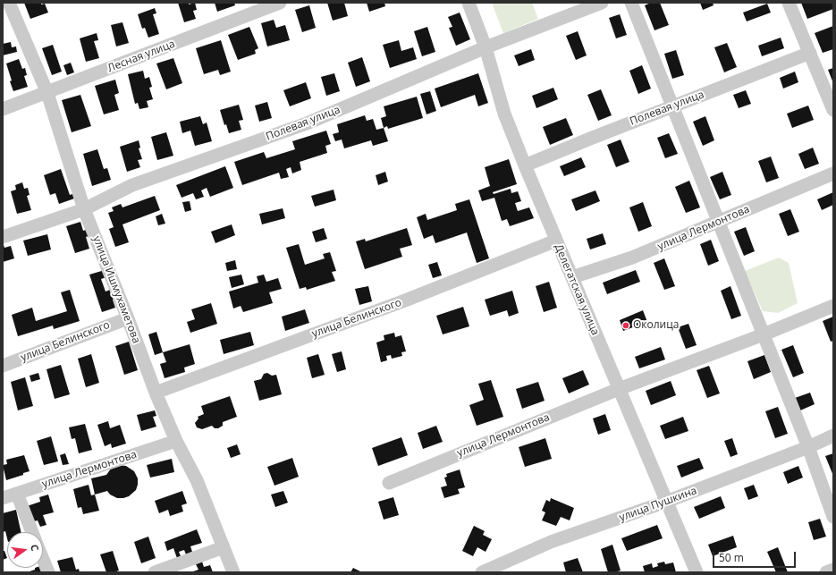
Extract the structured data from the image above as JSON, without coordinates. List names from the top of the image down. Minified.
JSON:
{"streets":{"street":["Лесная улица","Полевая улица","улица Лермонтова","улица Ишмухаметова","Делегатская улица","улица Белинского","улица Пушкина"]},"crossings":[["Лесная улица","улица Ишмухаметова"],["Полевая улица","улица Ишмухаметова"],["Полевая улица","Делегатская улица"],["улица Лермонтова","улица Ишмухаметова"],["улица Лермонтова","Делегатская улица"],["улица Ишмухаметова","улица Белинского"],["Делегатская улица","улица Белинского"],["Делегатская улица","улица Пушкина"]],"places":["Околица"],"scale_bar":"50 m","north":"right"}
